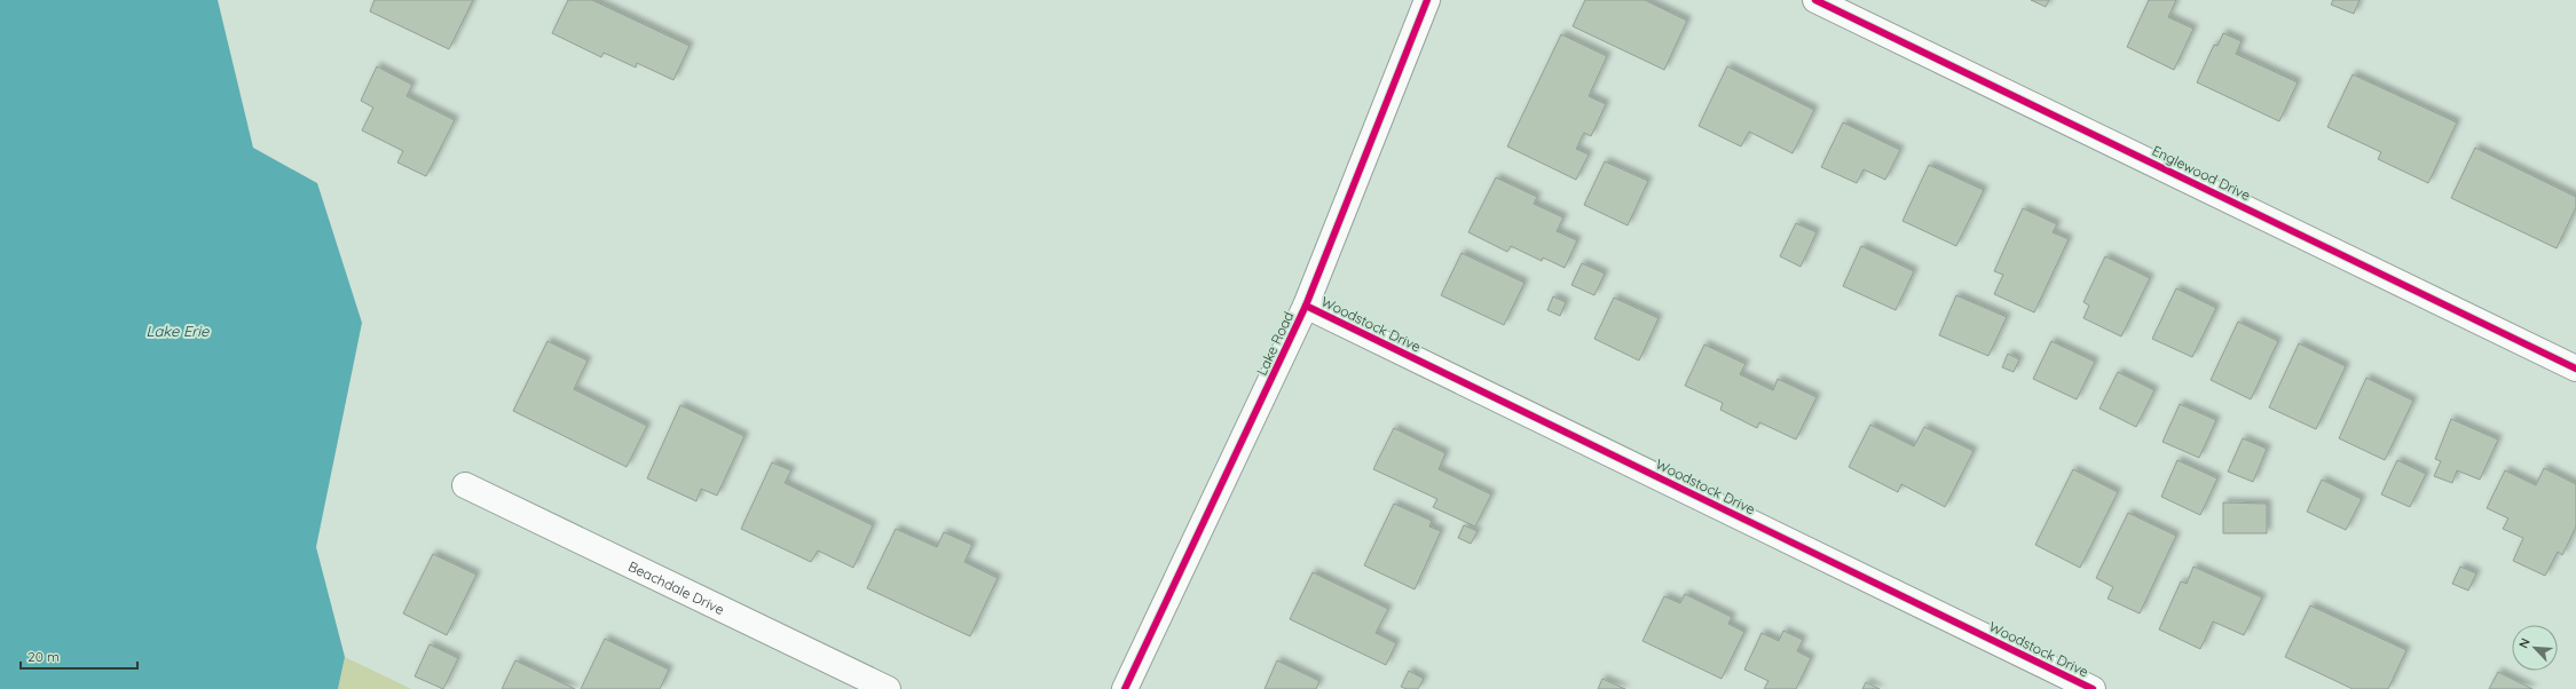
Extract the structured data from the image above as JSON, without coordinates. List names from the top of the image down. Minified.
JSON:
{"streets":{"street":["Englewood Drive","Woodstock Drive","Lake Road","Beachdale Drive"]},"crossings":[["Woodstock Drive","Lake Road"]],"water":["Lake Erie"],"scale_bar":"20 m","north":"top left"}
